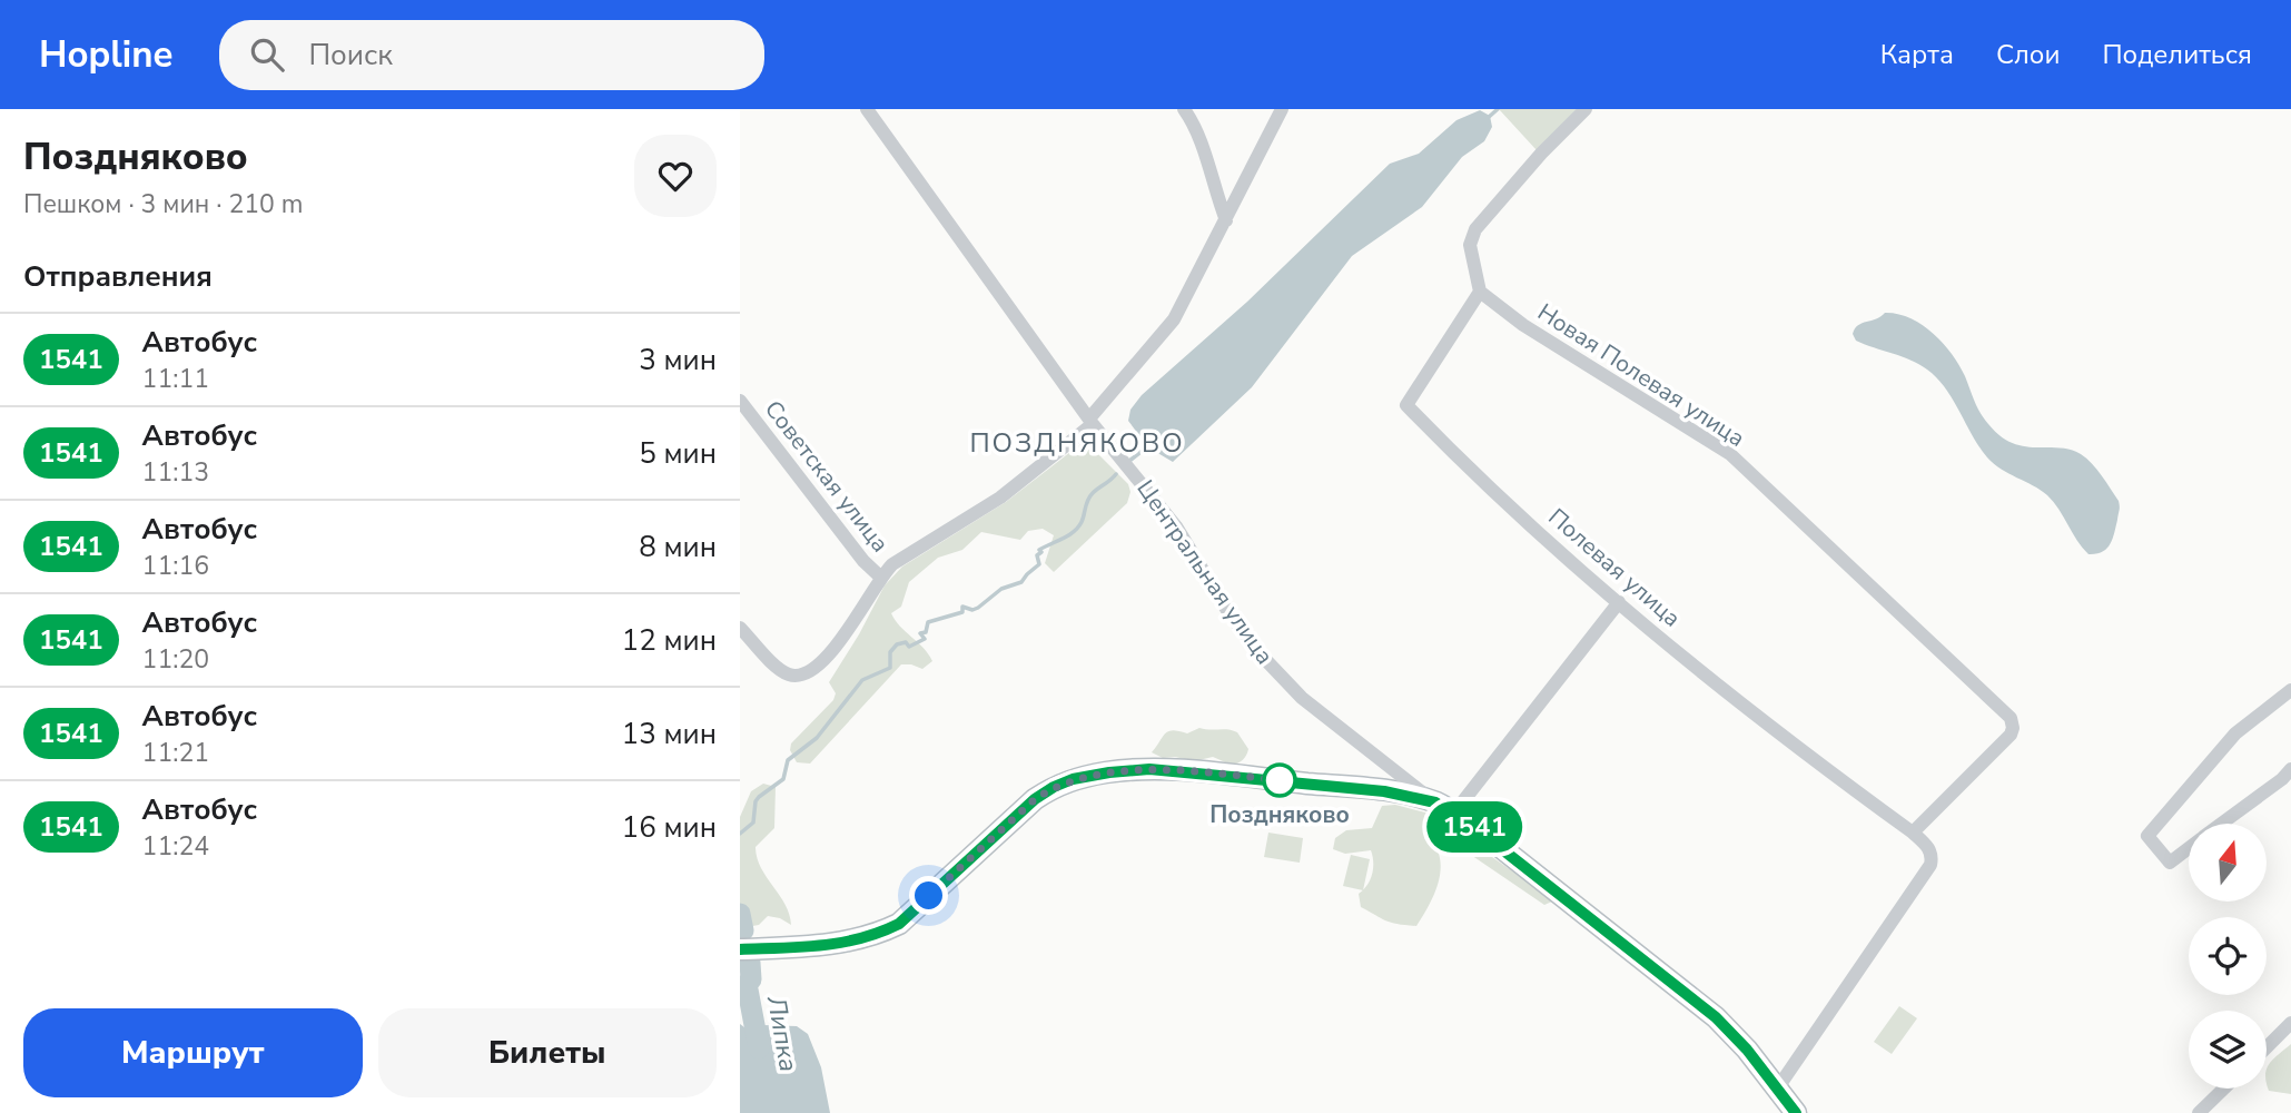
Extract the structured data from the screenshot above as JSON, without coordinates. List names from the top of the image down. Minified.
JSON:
{"streets":{"street":["Новая Полевая улица","Советская улица","Полевая улица","Центральная улица"]},"crossings":[["Новая Полевая улица","Полевая улица"]],"districts":["ПОЗДНЯКОВО"],"water":["Липка"],"places":["Поздняково"],"lines":["bus line 1541"],"north":"top","page":{"header":"Hopline","search":"Поиск","nav":["Карта","Слои","Поделиться"],"heading":[["Поздняково","Пешком · 3 мин · 210 m"],"Отправления"],"on_map":"1541","list":[{"mark":"1541","name":"Автобус","note":"11:11","value":"3 мин"},{"mark":"1541","name":"Автобус","note":"11:13","value":"5 мин"},{"mark":"1541","name":"Автобус","note":"11:16","value":"8 мин"},{"mark":"1541","name":"Автобус","note":"11:20","value":"12 мин"},{"mark":"1541","name":"Автобус","note":"11:21","value":"13 мин"},{"mark":"1541","name":"Автобус","note":"11:24","value":"16 мин"}],"buttons":["Маршрут","Билеты"]}}
